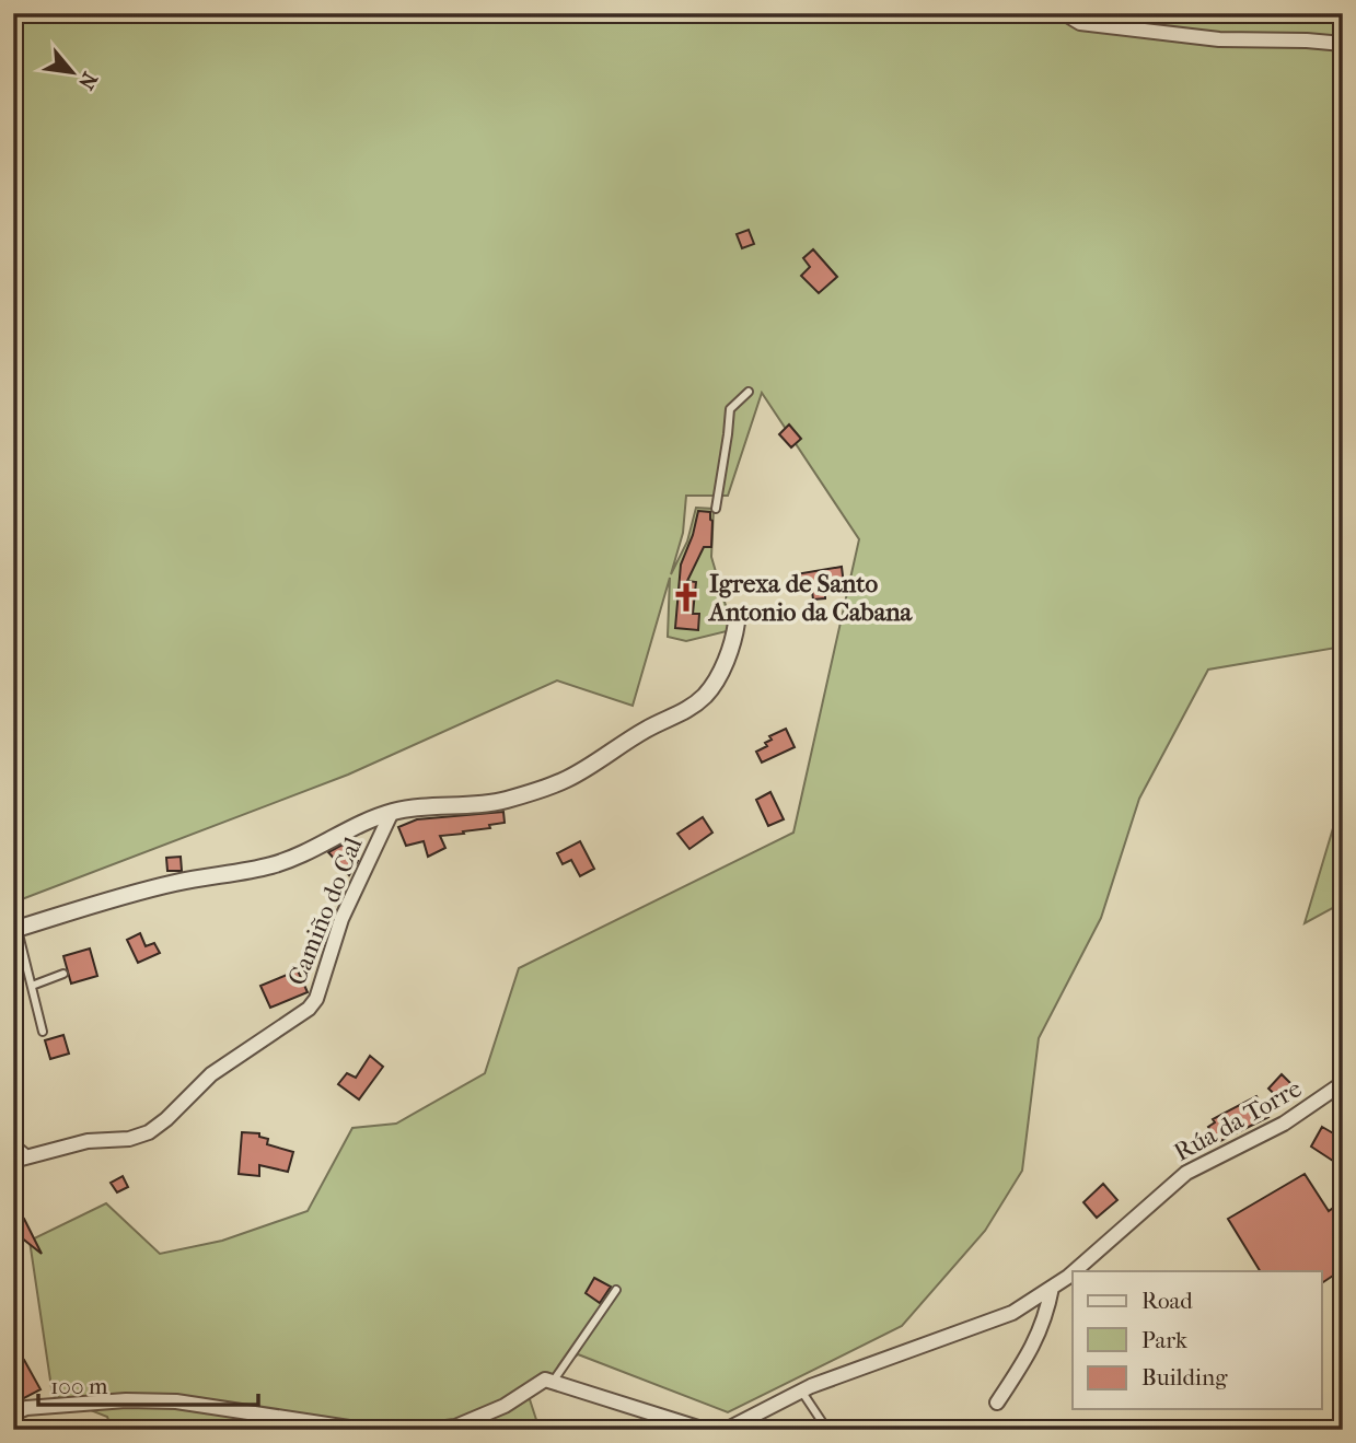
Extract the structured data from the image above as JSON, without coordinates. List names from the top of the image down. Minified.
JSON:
{"streets":{"street":["Camiño do Cal","Rúa da Torre"]},"places":{"church":["Igrexa de Santo Antonio da Cabana"]},"legend":["Road","Park","Building"],"scale_bar":"100 m","north":"bottom right"}
